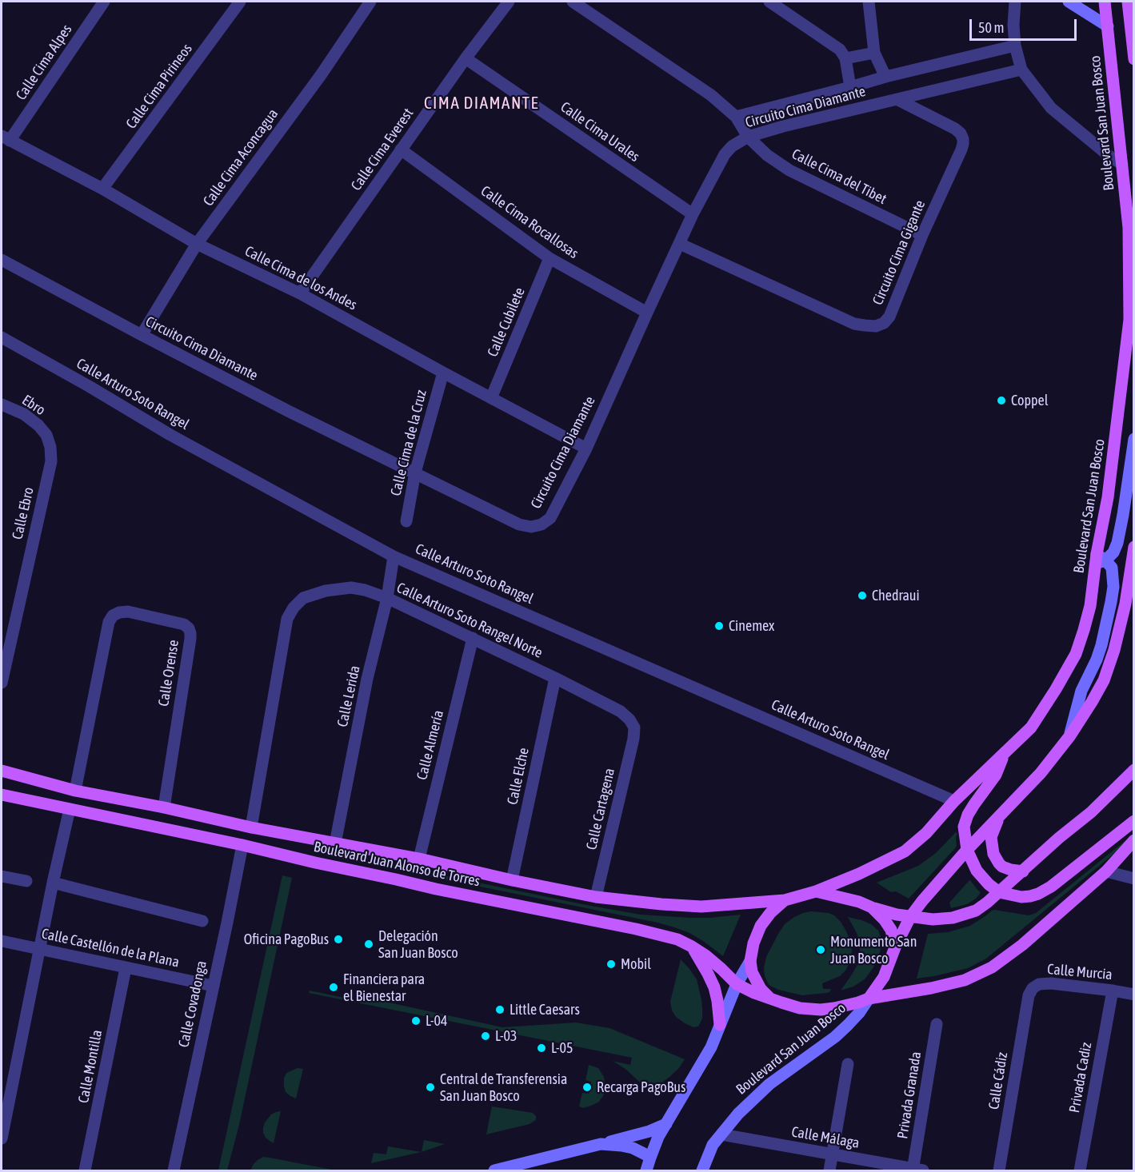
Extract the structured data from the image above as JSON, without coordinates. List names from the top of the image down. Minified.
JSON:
{"streets":{"main road":["Boulevard San Juan Bosco","Boulevard Juan Alonso de Torres"],"street":["Calle Cima Alpes","Calle Cima Pirineos","Circuito Cima Diamante","Calle Cima Urales","Calle Cima Everest","Calle Cima Aconcagua","Calle Cima del Tibet","Calle Cima Rocallosas","Circuito Cima Gigante","Calle Cima de los Andes","Calle Cubilete","Calle Arturo Soto Rangel","Ebro","Calle Cima de la Cruz","Calle Ebro","Calle Arturo Soto Rangel Norte","Calle Orense","Calle Lerida","Calle Almería","Calle Elche","Calle Cartagena","Calle Castellón de la Plana","Calle Murcia","Calle Covadonga","Calle Montilla","Privada Cadiz","Calle Cádiz","Privada Granada","Calle Málaga"]},"crossings":[["Calle Cima Alpes","Calle Cima de los Andes"],["Calle Cima Pirineos","Calle Cima de los Andes"],["Circuito Cima Diamante","Calle Cima Urales"],["Circuito Cima Diamante","Calle Cima Aconcagua"],["Circuito Cima Diamante","Calle Cima del Tibet"],["Circuito Cima Diamante","Calle Cima Rocallosas"],["Circuito Cima Diamante","Circuito Cima Gigante"],["Circuito Cima Diamante","Calle Cima de los Andes"],["Circuito Cima Diamante","Calle Cima de la Cruz"],["Boulevard San Juan Bosco","Calle Arturo Soto Rangel"],["Boulevard San Juan Bosco","Boulevard Juan Alonso de Torres"],["Boulevard San Juan Bosco","Calle Málaga"],["Calle Cima Urales","Calle Cima Everest"],["Calle Cima Everest","Calle Cima Rocallosas"],["Calle Cima Everest","Calle Cima de los Andes"],["Calle Cima Aconcagua","Calle Cima de los Andes"],["Calle Cima del Tibet","Circuito Cima Gigante"],["Calle Cima Rocallosas","Calle Cubilete"],["Calle Cima de los Andes","Calle Cubilete"],["Calle Cima de los Andes","Calle Cima de la Cruz"],["Calle Arturo Soto Rangel","Calle Lerida"],["Ebro","Calle Ebro"],["Calle Arturo Soto Rangel Norte","Calle Lerida"],["Calle Arturo Soto Rangel Norte","Calle Almería"],["Calle Arturo Soto Rangel Norte","Calle Elche"],["Calle Arturo Soto Rangel Norte","Calle Cartagena"],["Calle Arturo Soto Rangel Norte","Boulevard Juan Alonso de Torres"],["Calle Orense","Boulevard Juan Alonso de Torres"],["Calle Lerida","Boulevard Juan Alonso de Torres"],["Calle Almería","Boulevard Juan Alonso de Torres"],["Calle Elche","Boulevard Juan Alonso de Torres"],["Calle Cartagena","Boulevard Juan Alonso de Torres"],["Boulevard Juan Alonso de Torres","Calle Covadonga"],["Calle Castellón de la Plana","Calle Covadonga"],["Calle Castellón de la Plana","Calle Montilla"],["Calle Murcia","Privada Cadiz"],["Calle Murcia","Calle Cádiz"],["Privada Granada","Calle Málaga"]],"districts":["CIMA DIAMANTE"],"places":["Coppel","Chedraui","Cinemex","Oficina PagoBus","Delegación San Juan Bosco","Monumento San Juan Bosco","Mobil","Financiera para el Bienestar","Little Caesars","L-04","L-03","L-05","Central de Transferensia San Juan Bosco","Recarga PagoBus"],"scale_bar":"50 m"}
